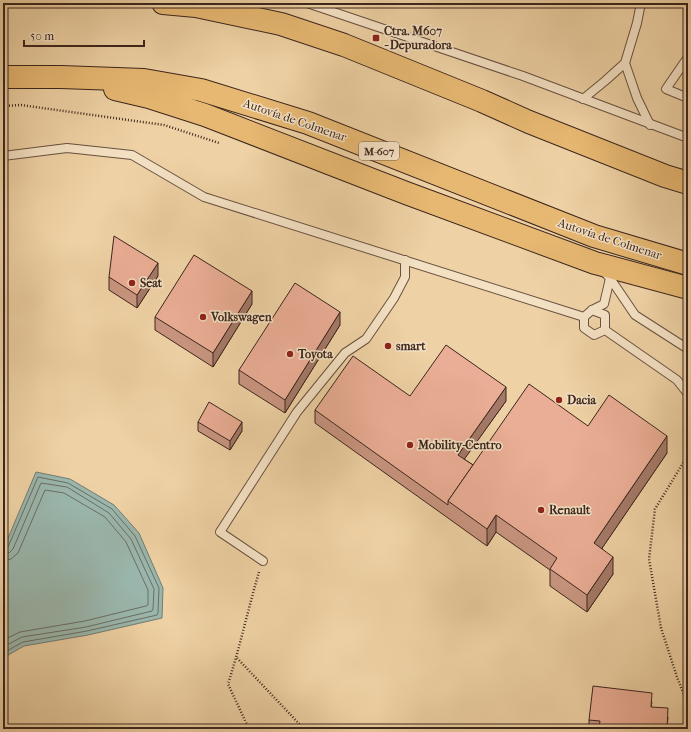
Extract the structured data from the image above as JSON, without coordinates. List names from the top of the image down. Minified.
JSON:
{"streets":{"highway":["Autovía de Colmenar","M-607"]},"places":{"transit":["Ctra. M607 - Depuradora"],"other":["Seat","Volkswagen","smart","Toyota","Dacia","Mobility-Centro","Renault"]},"scale_bar":"50 m"}
